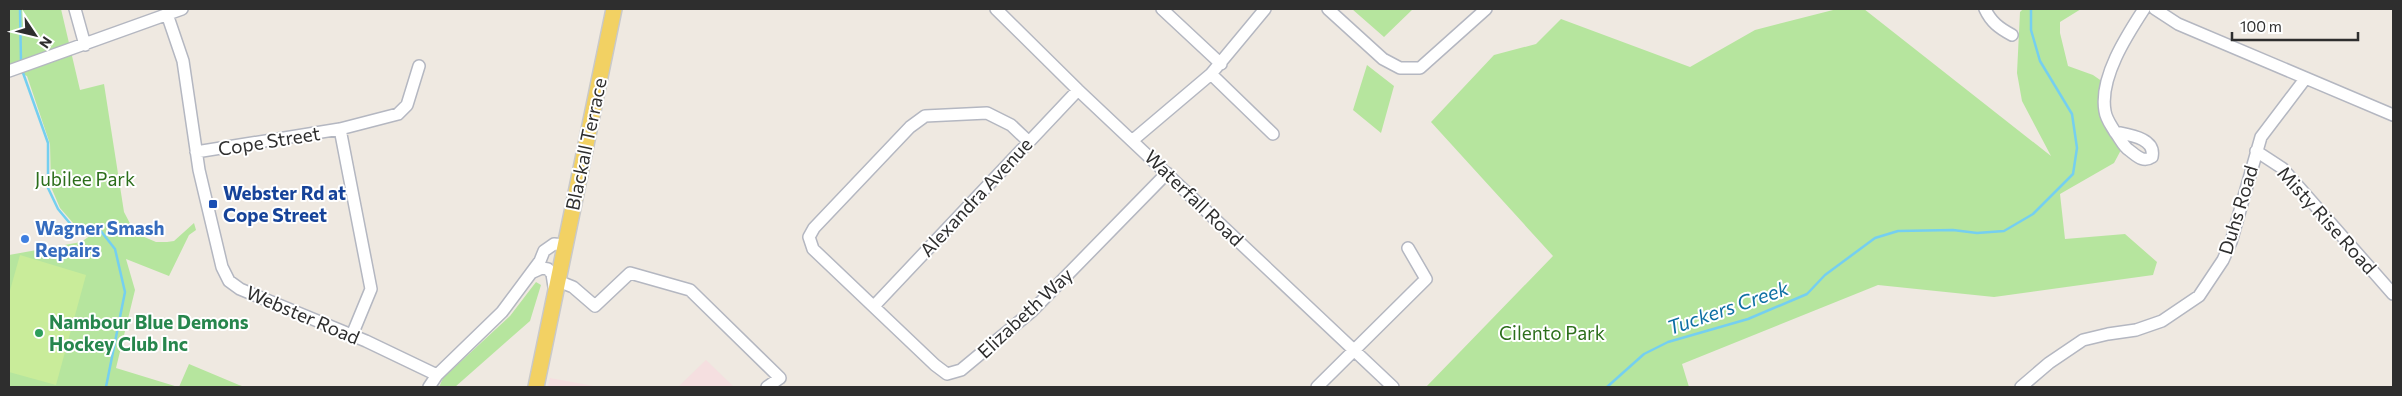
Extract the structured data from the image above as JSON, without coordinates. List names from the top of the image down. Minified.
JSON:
{"streets":{"main road":["Blackall Terrace"],"street":["Cope Street","Alexandra Avenue","Waterfall Road","Duhs Road","Misty Rise Road","Elizabeth Way","Webster Road"]},"crossings":[["Cope Street","Webster Road"],["Alexandra Avenue","Waterfall Road"],["Alexandra Avenue","Elizabeth Way"],["Waterfall Road","Elizabeth Way"],["Duhs Road","Misty Rise Road"]],"water":["Tuckers Creek"],"parks":["Jubilee Park","Cilento Park"],"places":{"transit":["Webster Rd at Cope Street"],"other":["Wagner Smash Repairs","Nambour Blue Demons Hockey Club Inc"]},"scale_bar":"100 m","north":"bottom right"}
